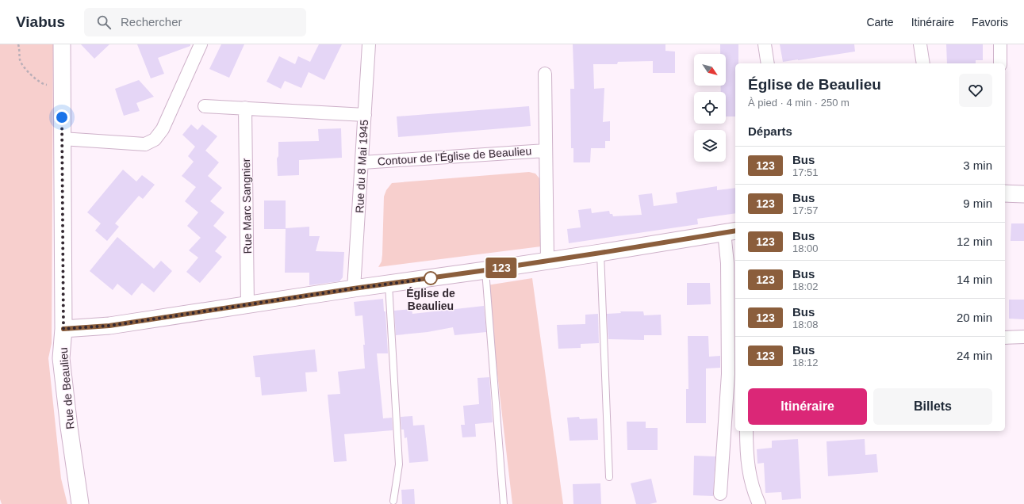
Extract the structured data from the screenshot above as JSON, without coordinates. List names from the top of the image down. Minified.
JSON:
{"streets":{"street":["Contour de l'Église de Beaulieu","Rue du 8 Mai 1945","Rue Marc Sangnier","Rue de Beaulieu"]},"crossings":[["Contour de l'Église de Beaulieu","Rue du 8 Mai 1945"]],"places":["Église de Beaulieu"],"lines":["bus line 123"],"north":"bottom right","page":{"header":"Viabus","search":"Rechercher","nav":["Carte","Itinéraire","Favoris"],"on_map":"123","heading":[["Église de Beaulieu","À pied · 4 min · 250 m"],"Départs"],"list":[{"mark":"123","name":"Bus","note":"17:51","value":"3 min"},{"mark":"123","name":"Bus","note":"17:57","value":"9 min"},{"mark":"123","name":"Bus","note":"18:00","value":"12 min"},{"mark":"123","name":"Bus","note":"18:02","value":"14 min"},{"mark":"123","name":"Bus","note":"18:08","value":"20 min"},{"mark":"123","name":"Bus","note":"18:12","value":"24 min"}],"buttons":["Itinéraire","Billets"]}}
